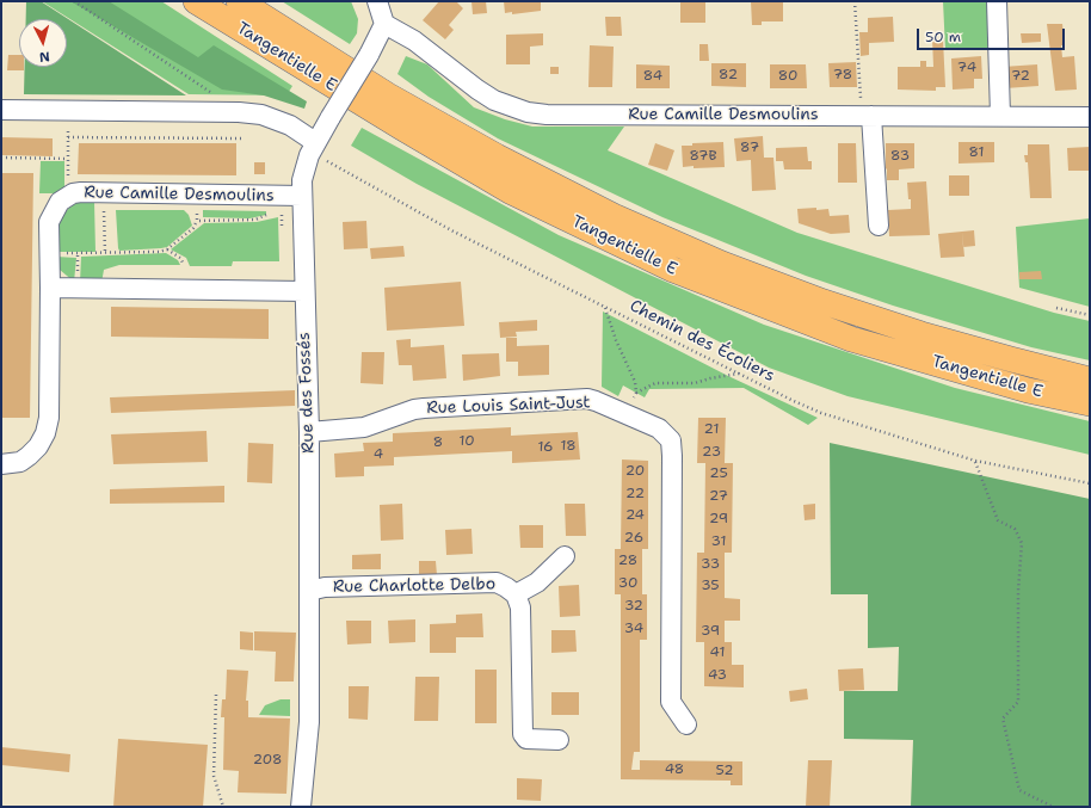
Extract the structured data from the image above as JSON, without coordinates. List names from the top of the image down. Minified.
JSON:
{"streets":{"main road":["Tangentielle E"],"street":["Rue Camille Desmoulins","Rue des Fossés","Rue Louis Saint-Just","Rue Charlotte Delbo"],"path":["Chemin des Écoliers"]},"crossings":[["Rue Camille Desmoulins","Rue des Fossés"],["Rue des Fossés","Rue Louis Saint-Just"],["Rue des Fossés","Rue Charlotte Delbo"]],"house_numbers":["74","82","78","84","80","72","87","81","87B","83","21","10","8","18","16","23","4","20","25","22","27","24","29","26","31","28","33","30","35","32","34","39","41","43","208","48","52"],"scale_bar":"50 m","north":"bottom"}
